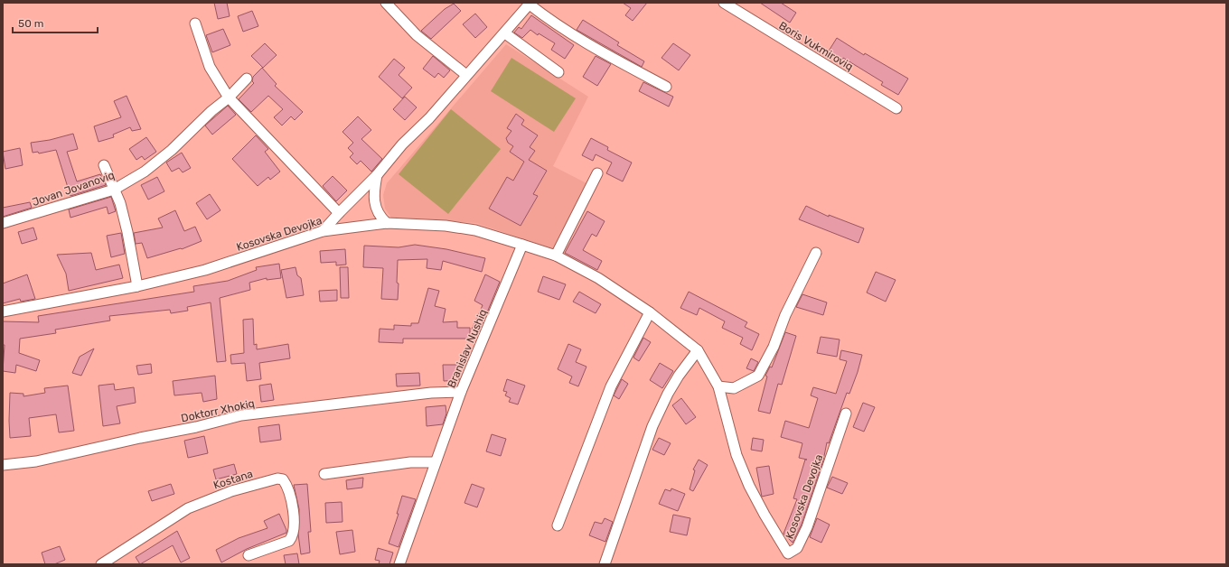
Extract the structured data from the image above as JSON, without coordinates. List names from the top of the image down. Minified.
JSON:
{"streets":{"street":["Boris Vukmiroviq","Jovan Jovanoviq","Kosovska Devojka","Branislav Nushiq","Doktorr Xhokiq","Kostana"]},"crossings":[["Kosovska Devojka","Branislav Nushiq"],["Branislav Nushiq","Doktorr Xhokiq"]],"scale_bar":"50 m"}
